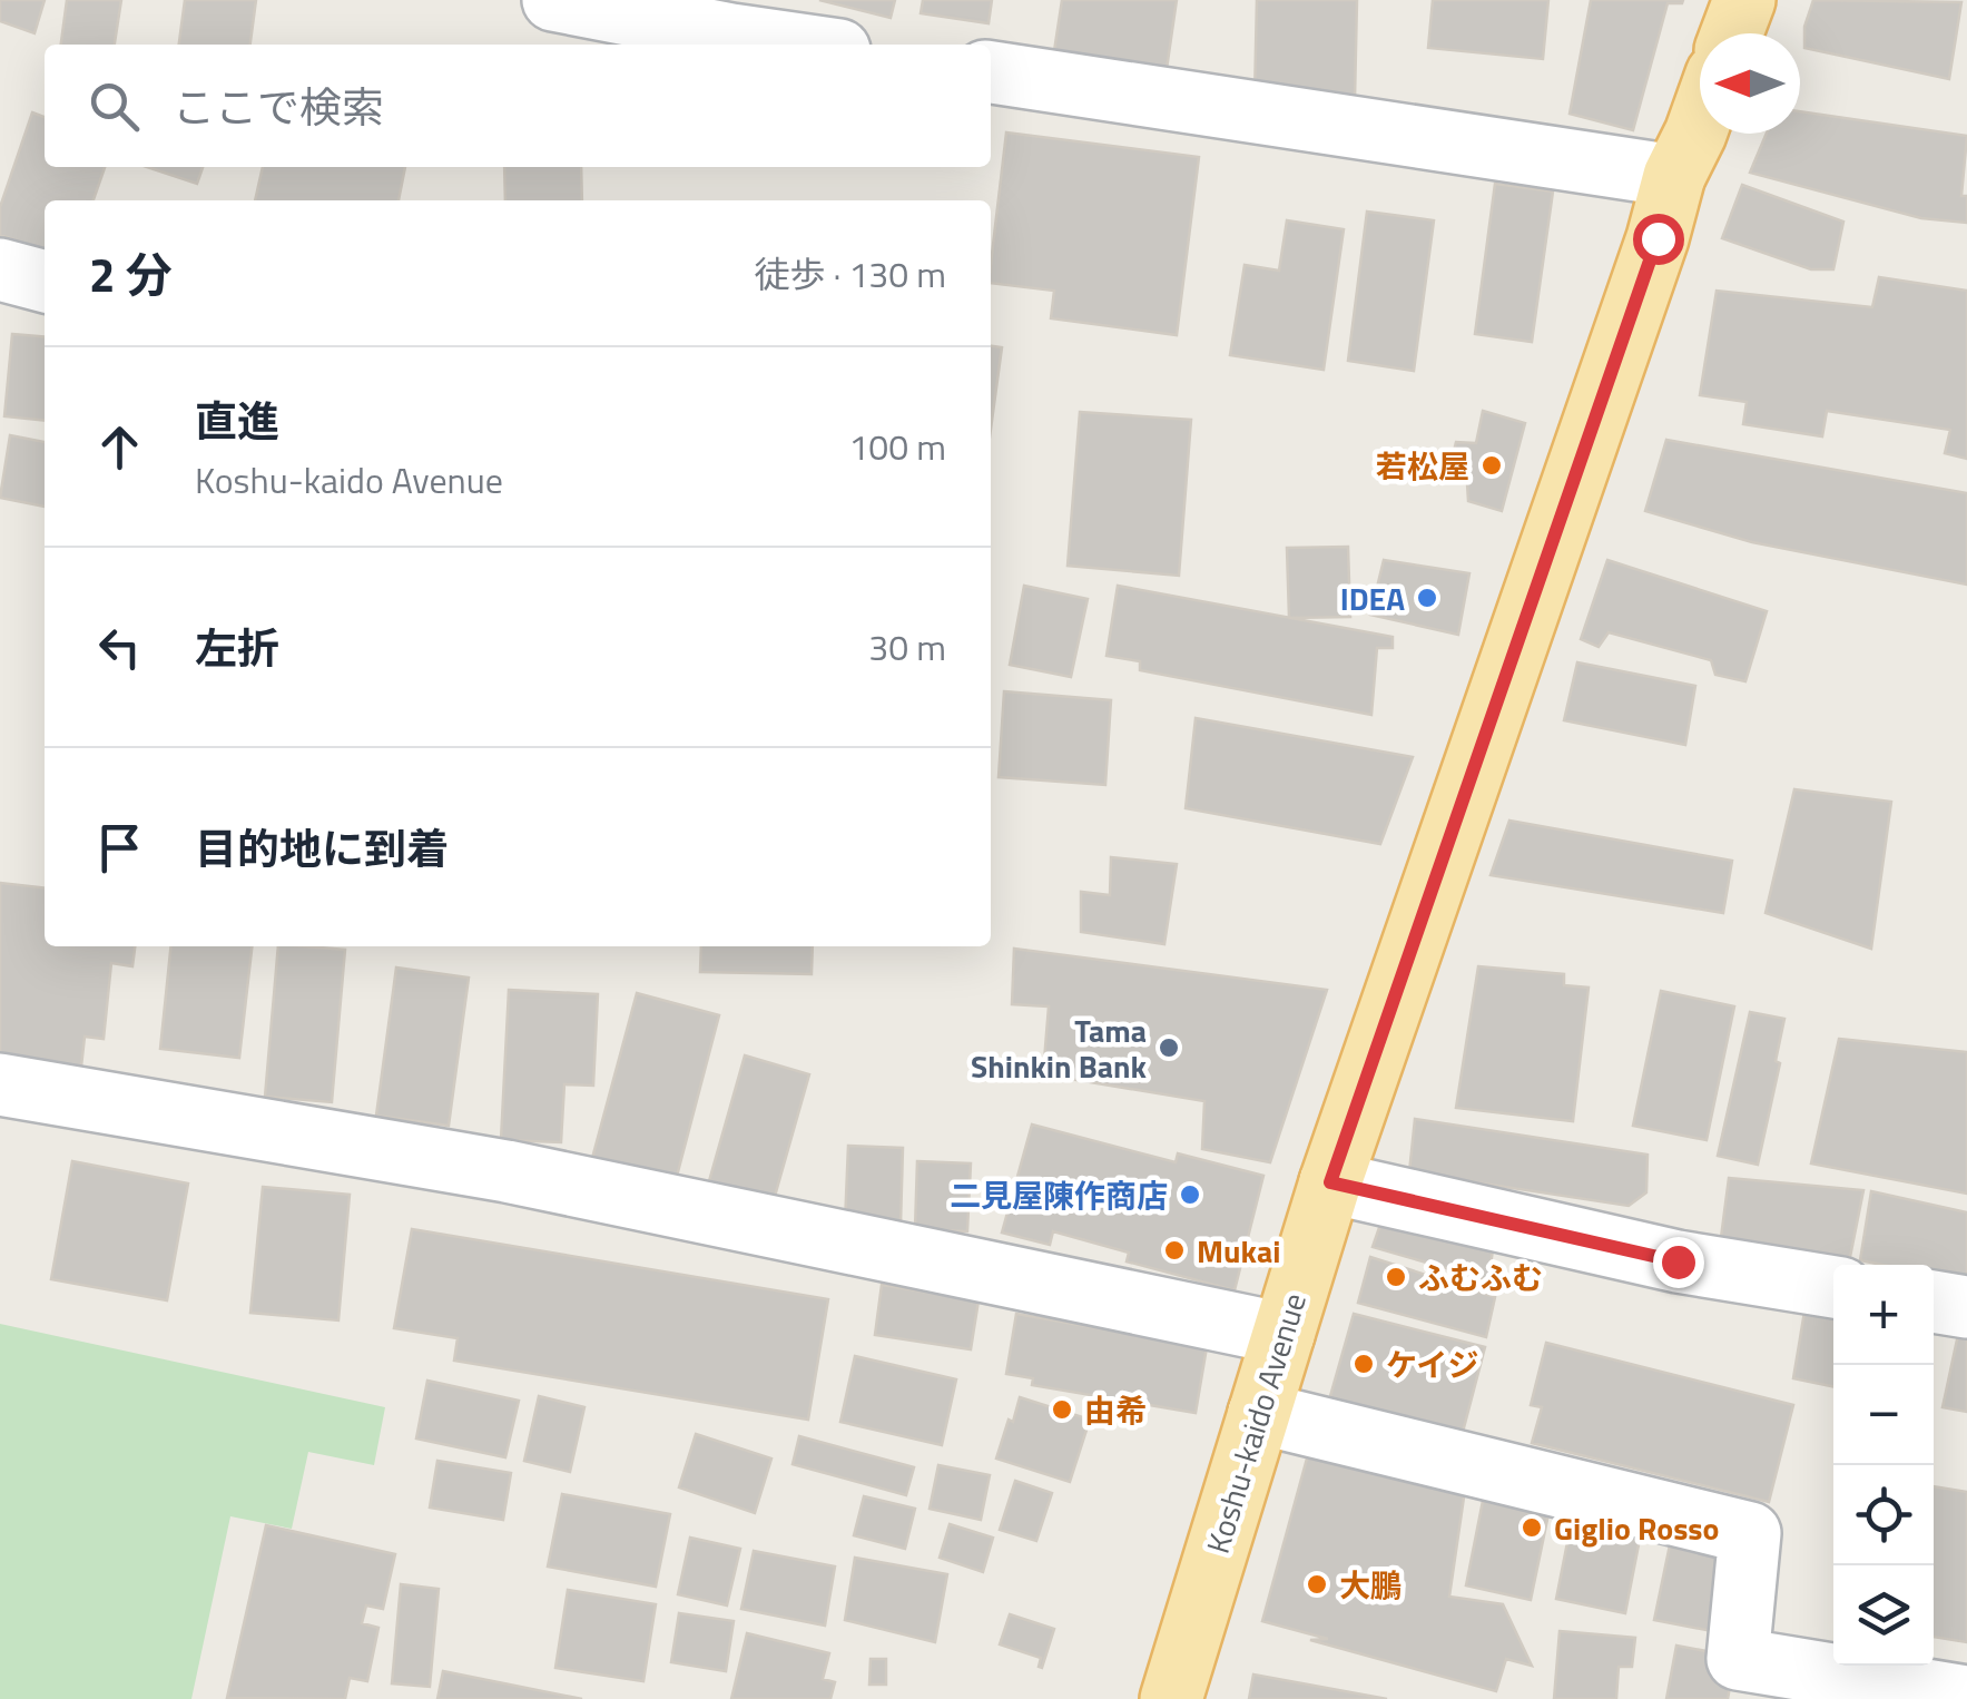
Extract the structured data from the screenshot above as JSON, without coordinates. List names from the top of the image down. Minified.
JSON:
{"streets":{"main road":["Koshu-kaido Avenue"]},"places":["若松屋","IDEA","Tama Shinkin Bank","二見屋陳作商店","Mukai","ふむふむ","ケイジ","由希","Giglio Rosso","大鵬"],"north":"left","page":{"search":"ここで検索","heading":["2 分","徒歩 · 130 m"],"list":[["直進","Koshu-kaido Avenue","100 m"],["左折","30 m"],"目的地に到着"],"map_buttons":["+","−"]}}
